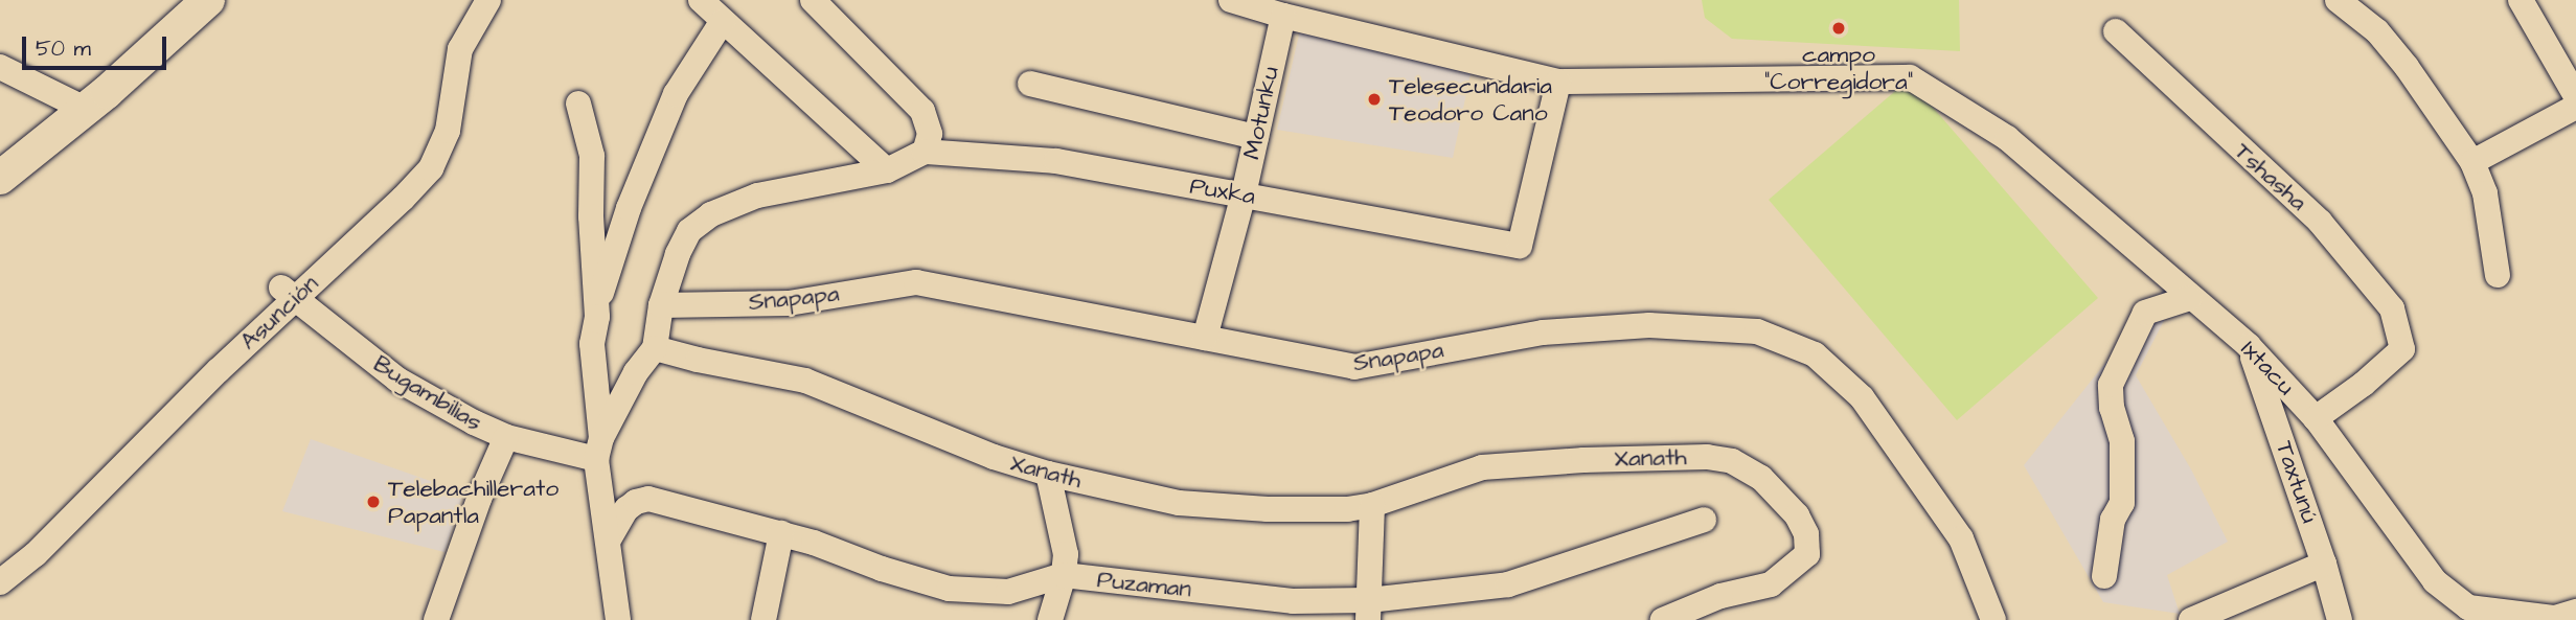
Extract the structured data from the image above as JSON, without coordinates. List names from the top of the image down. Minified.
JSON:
{"streets":{"street":["Motunku","Tshasha","Puxka","Snapapa","Asunción","Ixtacu","Bugambilias","Xanath","Taxtunú","Puzaman"]},"crossings":[["Motunku","Puxka"],["Motunku","Snapapa"],["Motunku","Ixtacu"],["Tshasha","Ixtacu"],["Puxka","Ixtacu"],["Asunción","Bugambilias"],["Ixtacu","Taxtunú"]],"places":["campo \"Corregidora\"","Telesecundaria Teodoro Cano","Telebachillerato Papantla"],"scale_bar":"50 m"}
